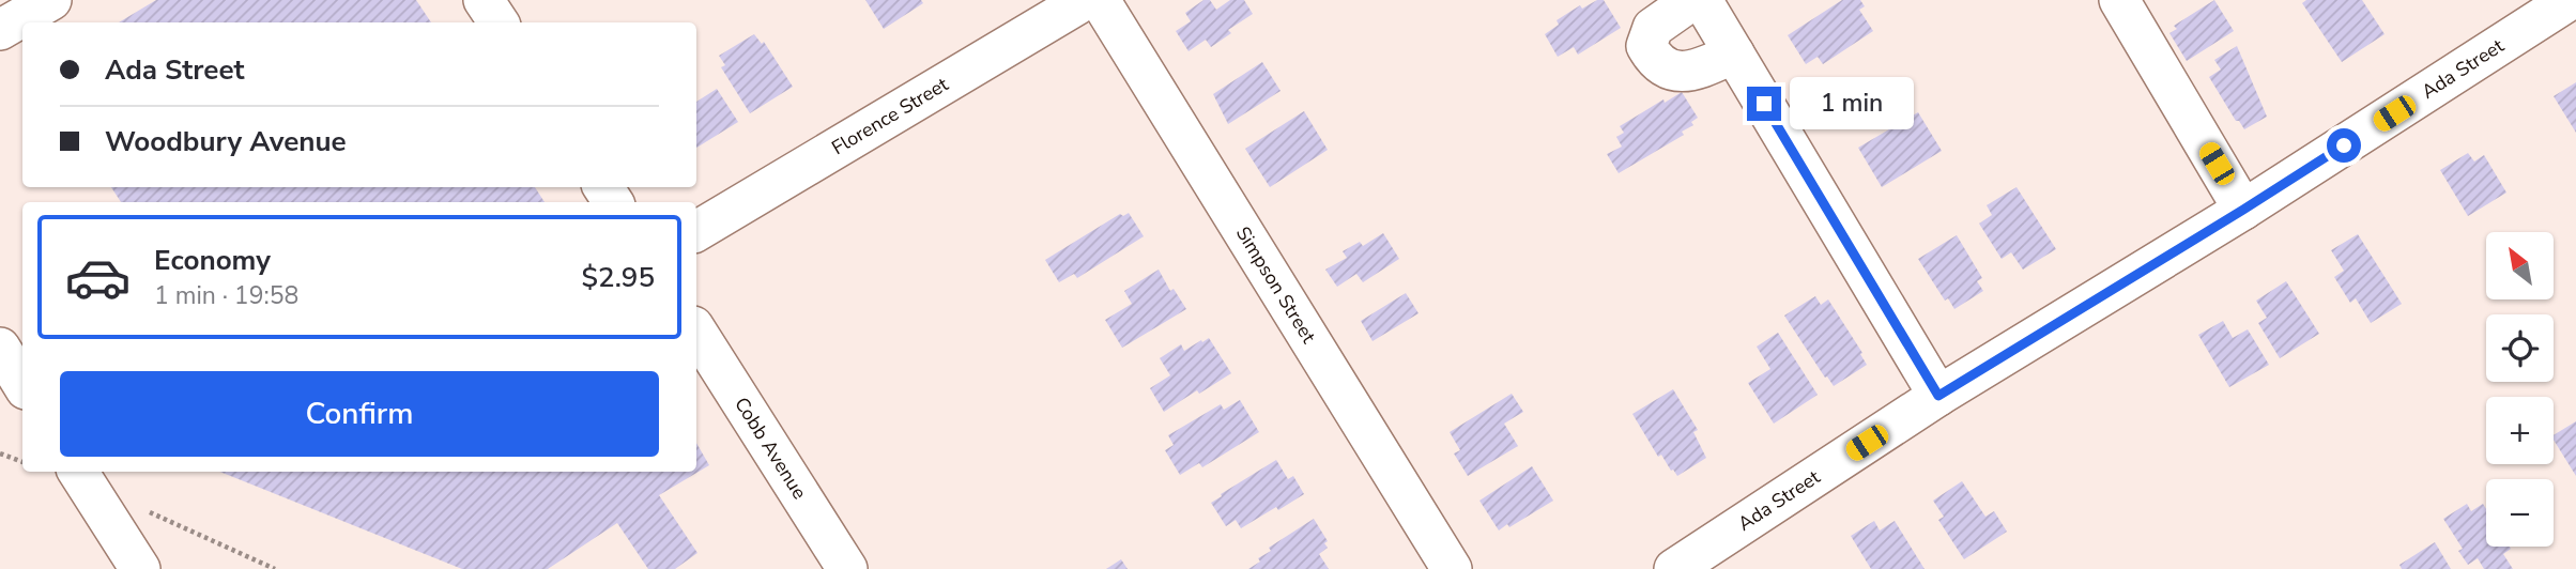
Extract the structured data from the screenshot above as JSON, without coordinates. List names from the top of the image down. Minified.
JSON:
{"streets":{"street":["Ada Street","Florence Street","Simpson Street","Cobb Avenue"]},"north":"top left","page":{"banner":["Ada Street","Woodbury Avenue"],"bubble":"1 min","list":[{"name":"Economy","note":"1 min · 19:58","value":"$2.95"}],"map_buttons":["+","−"],"buttons":"Confirm"}}
